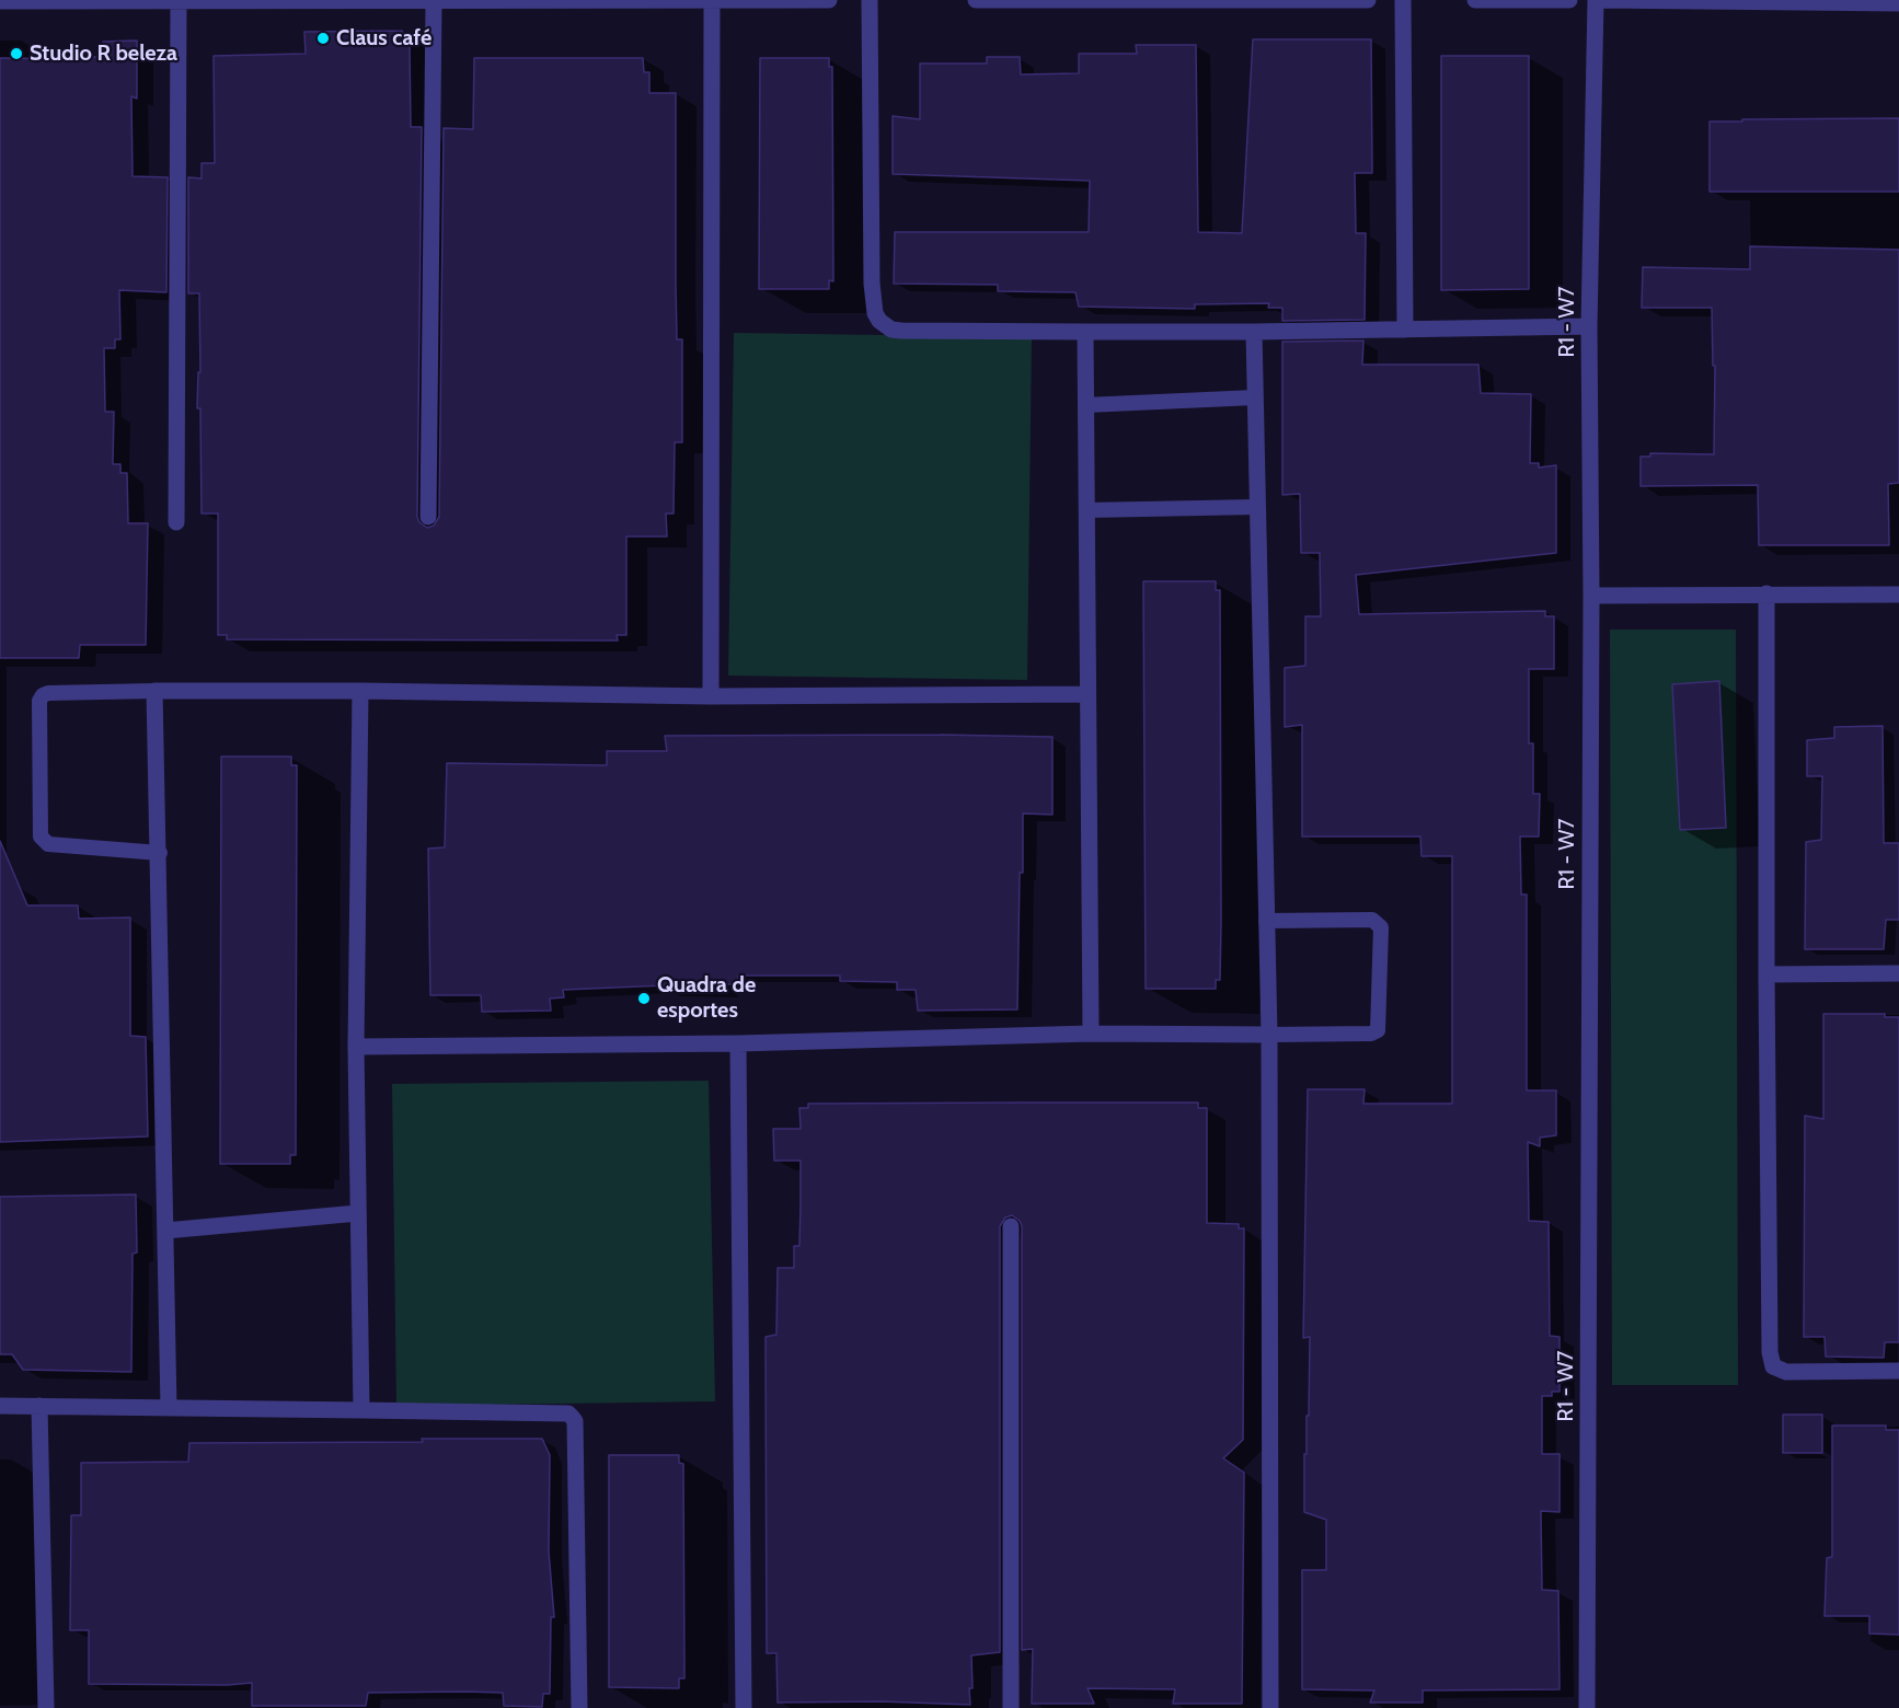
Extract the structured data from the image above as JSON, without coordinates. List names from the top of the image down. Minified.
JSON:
{"streets":{"street":["R1 - W7"]},"places":["Claus café","Studio R beleza","Quadra de esportes"]}
